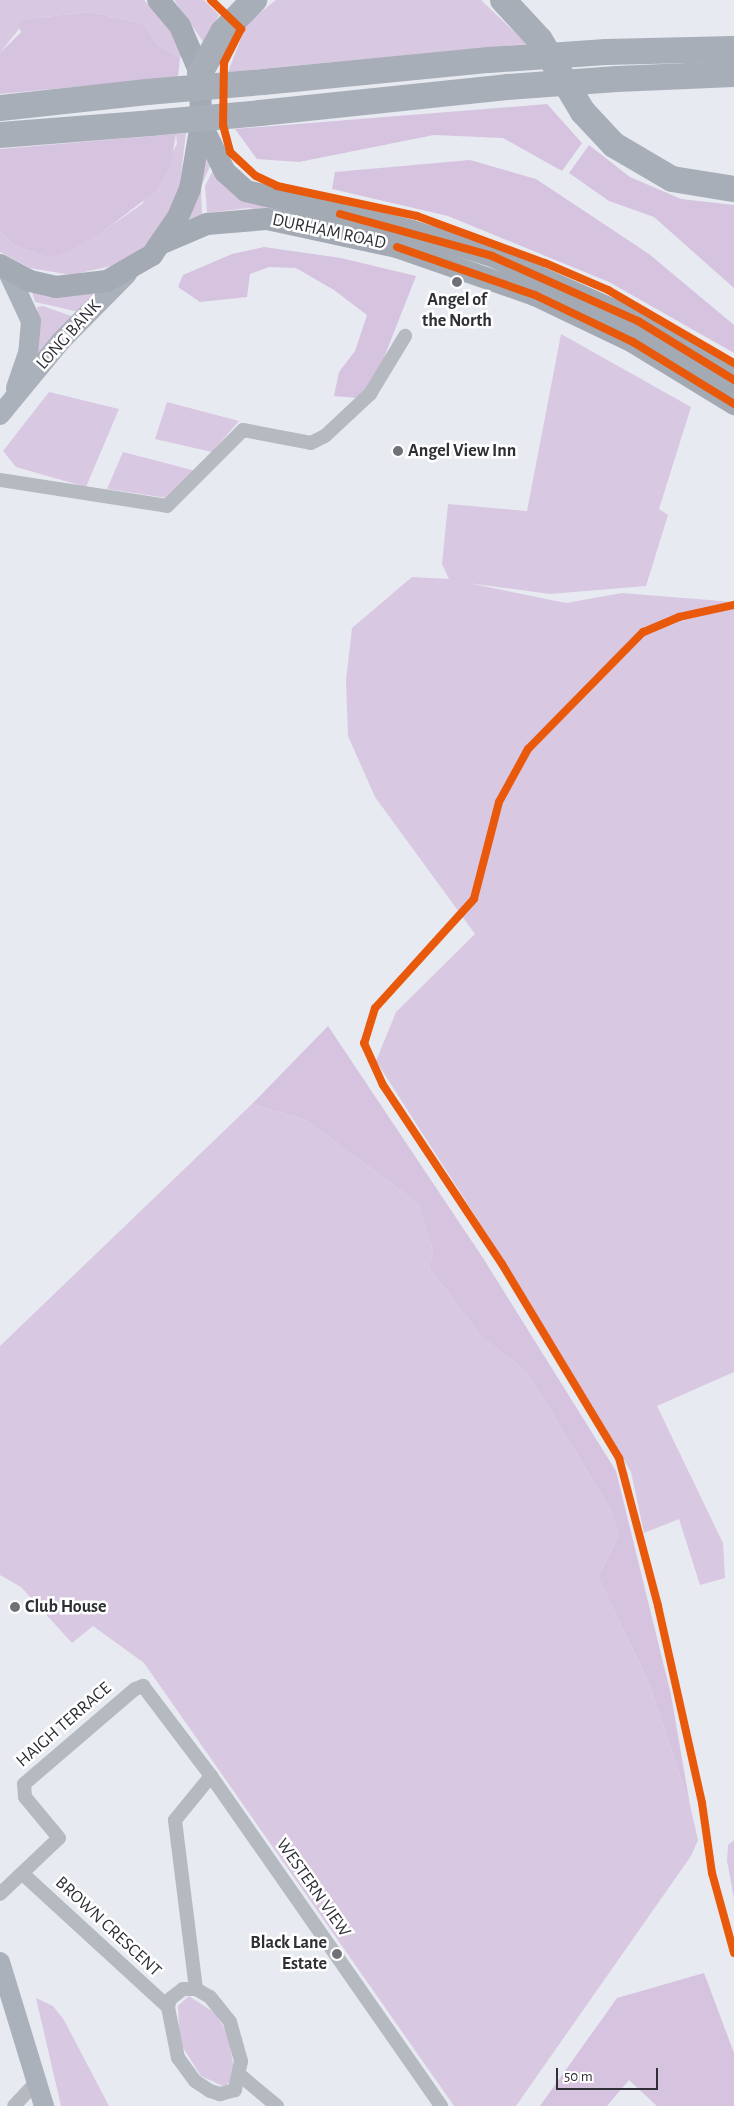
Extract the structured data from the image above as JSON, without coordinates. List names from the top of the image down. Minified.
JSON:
{"streets":{"main road":["DURHAM ROAD","LONG BANK"],"street":["HAIGH TERRACE","WESTERN VIEW","BROWN CRESCENT"]},"crossings":[["HAIGH TERRACE","WESTERN VIEW"],["HAIGH TERRACE","BROWN CRESCENT"]],"places":["Angel of the North","Angel View Inn","Club House","Black Lane Estate"],"scale_bar":"50 m"}
